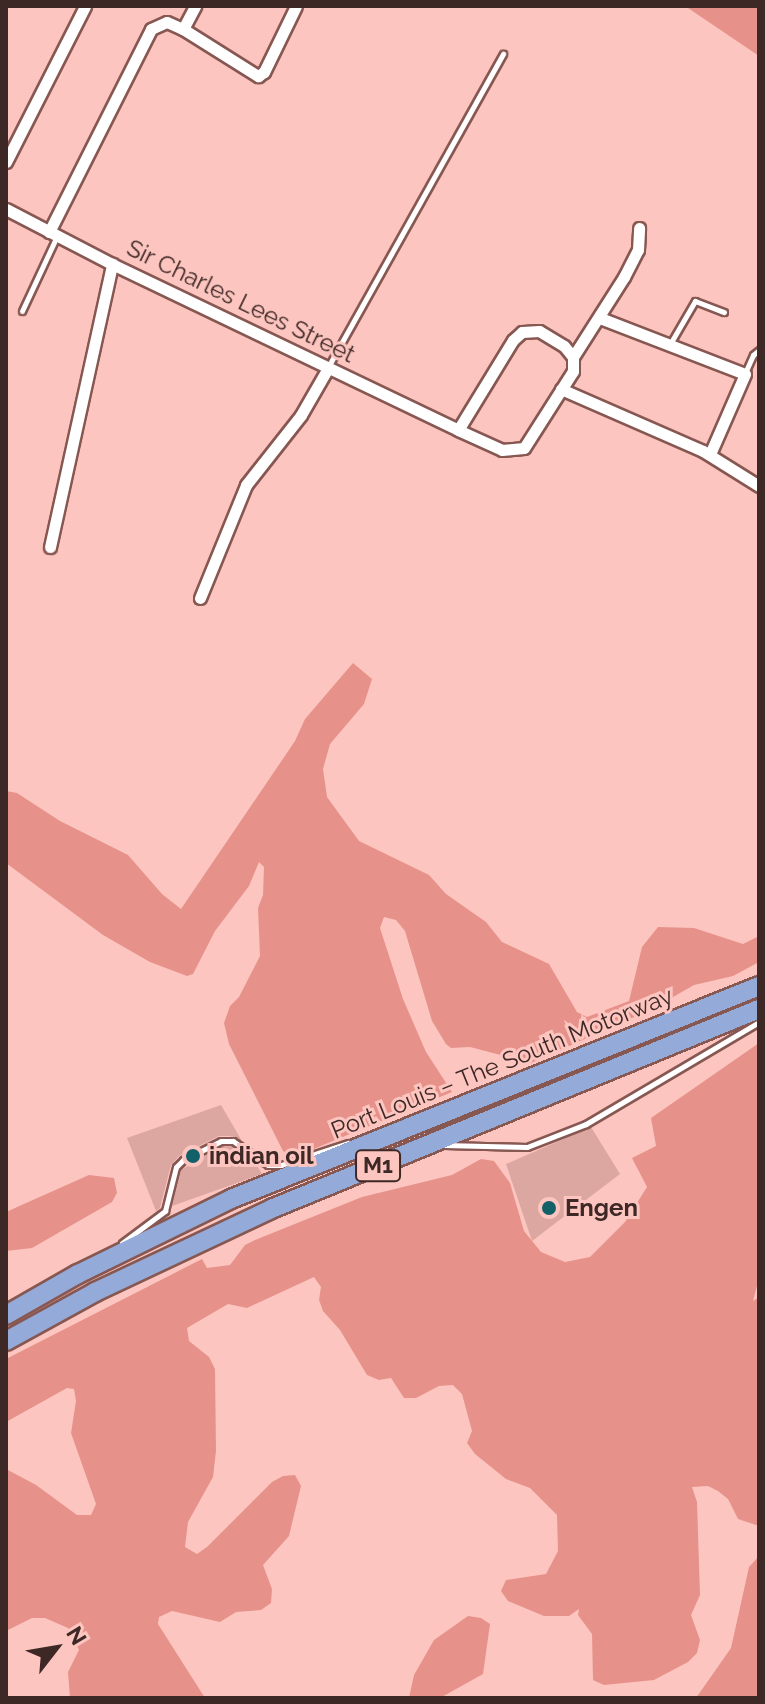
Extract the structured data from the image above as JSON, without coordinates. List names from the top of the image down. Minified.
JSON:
{"streets":{"highway":["Port Louis – The South Motorway","M1"],"street":["Sir Charles Lees Street"]},"places":["indian oil","Engen"],"north":"top right"}
